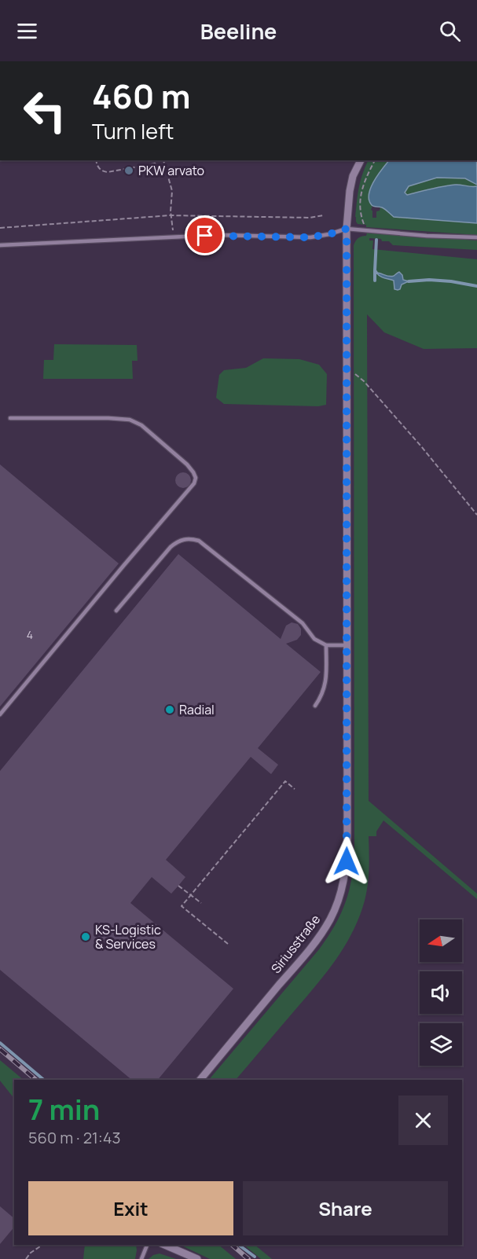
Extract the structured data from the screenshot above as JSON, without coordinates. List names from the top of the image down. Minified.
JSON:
{"streets":{"street":["Siriusstraße"]},"places":["PKW arvato","Radial","KS-Logistic & Services"],"house_numbers":["4"],"north":"left","page":{"header":"Beeline","turn":["460 m","Turn left"],"heading":["7 min","560 m · 21:43"],"buttons":["Exit","Share"]}}
